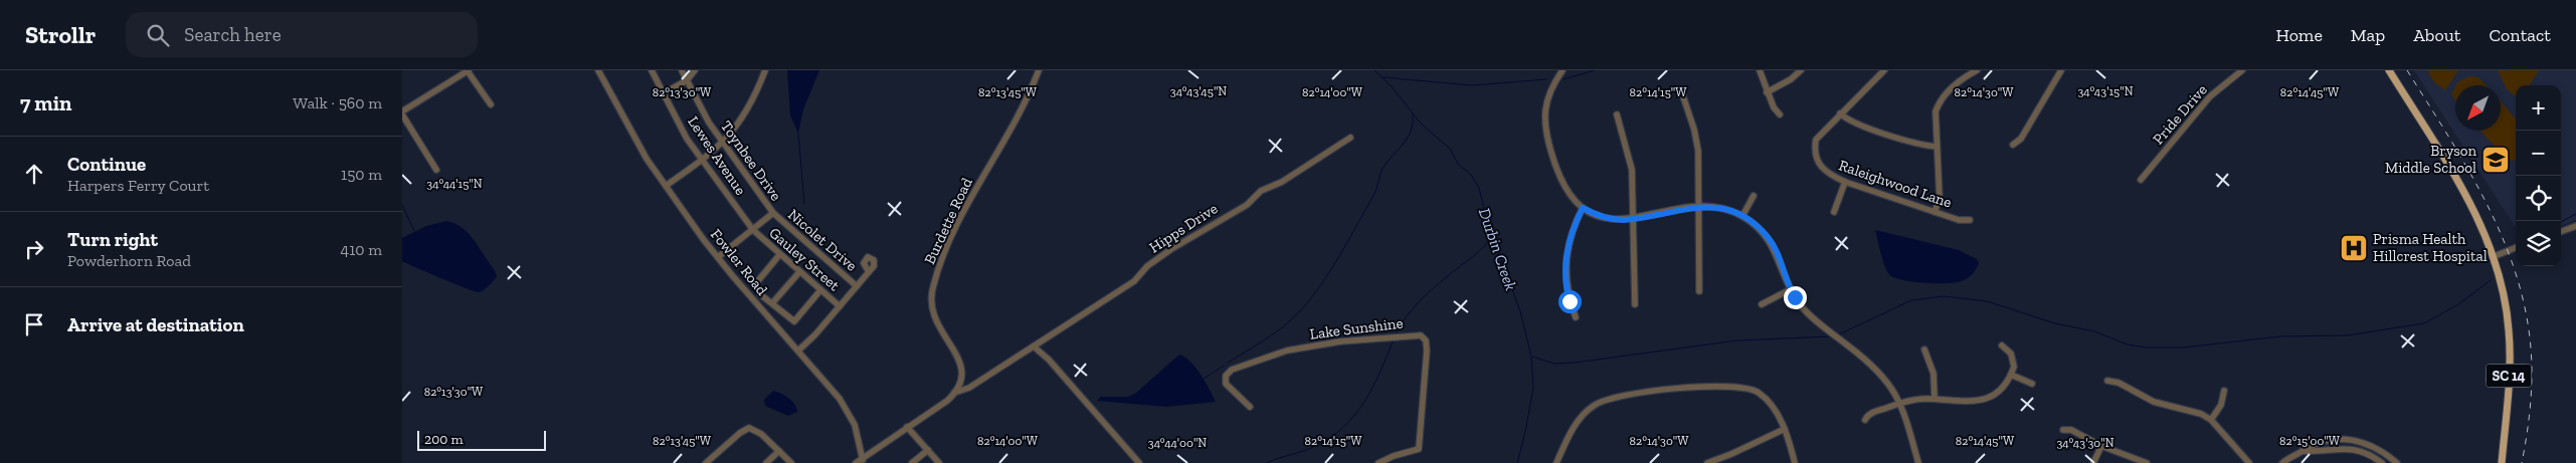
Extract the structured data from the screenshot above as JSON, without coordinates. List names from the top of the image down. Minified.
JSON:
{"streets":{"main road":["SC 14"],"street":["Pride Drive","Lewes Avenue","Toynbee Drive","Raleighwood Lane","Burdette Road","Hipps Drive","Nicolet Drive","Gauley Street","Fowler Road","Lake Sunshine"]},"crossings":[["Lewes Avenue","Gauley Street"],["Toynbee Drive","Nicolet Drive"],["Burdette Road","Hipps Drive"]],"water":["Durbin Creek"],"places":{"school or university":["Bryson Middle School"],"hospital":["Prisma Health Hillcrest Hospital"]},"scale_bar":"200 m","north":"bottom left","page":{"header":"Strollr","search":"Search here","nav":["Home","Map","About","Contact"],"heading":["7 min","Walk · 560 m"],"map_buttons":["+","−"],"list":[["Continue","Harpers Ferry Court","150 m"],["Turn right","Powderhorn Road","410 m"],"Arrive at destination"],"scale":"200 m"},"coordinates":["34°43'45\"N","34°43'15\"N","82°14'30\"W","82°13'30\"W","82°13'45\"W","82°14'00\"W","82°14'15\"W","82°14'45\"W","34°44'15\"N","82°15'00\"W","34°44'00\"N","34°43'30\"N"]}
